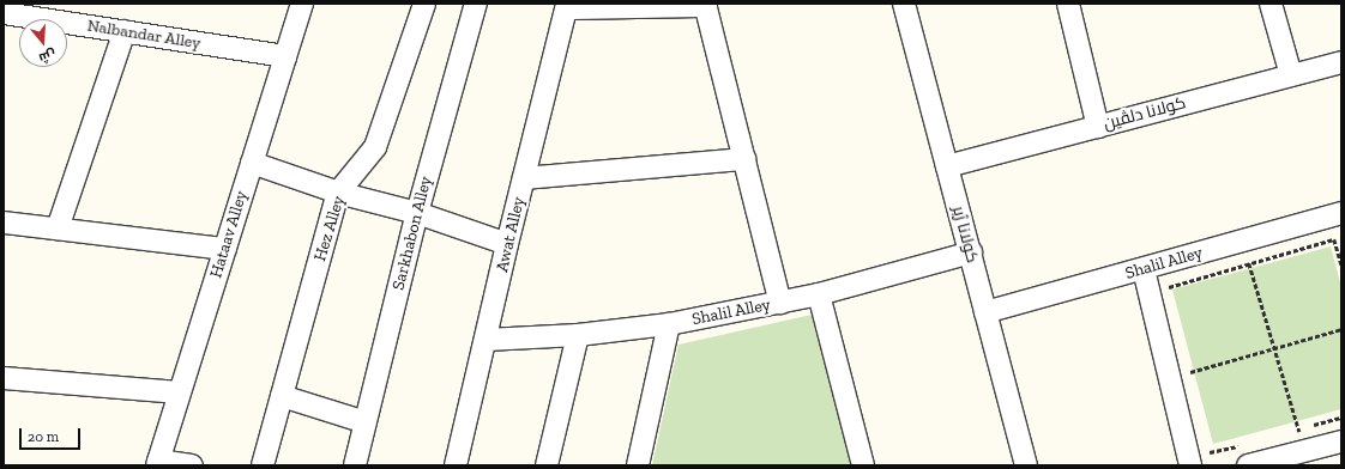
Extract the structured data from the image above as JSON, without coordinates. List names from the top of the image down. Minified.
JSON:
{"streets":{"street":["Nalbandar Alley","کولانا دلڤین","Hez Alley","Sarkhabon Alley","Hataav Alley","Awat Alley","کولانا ژیر","Shalil Alley"]},"crossings":[["Nalbandar Alley","Hataav Alley"],["کولانا دلڤین","کولانا ژیر"],["Awat Alley","Shalil Alley"],["کولانا ژیر","Shalil Alley"]],"scale_bar":"20 m","north":"bottom"}
